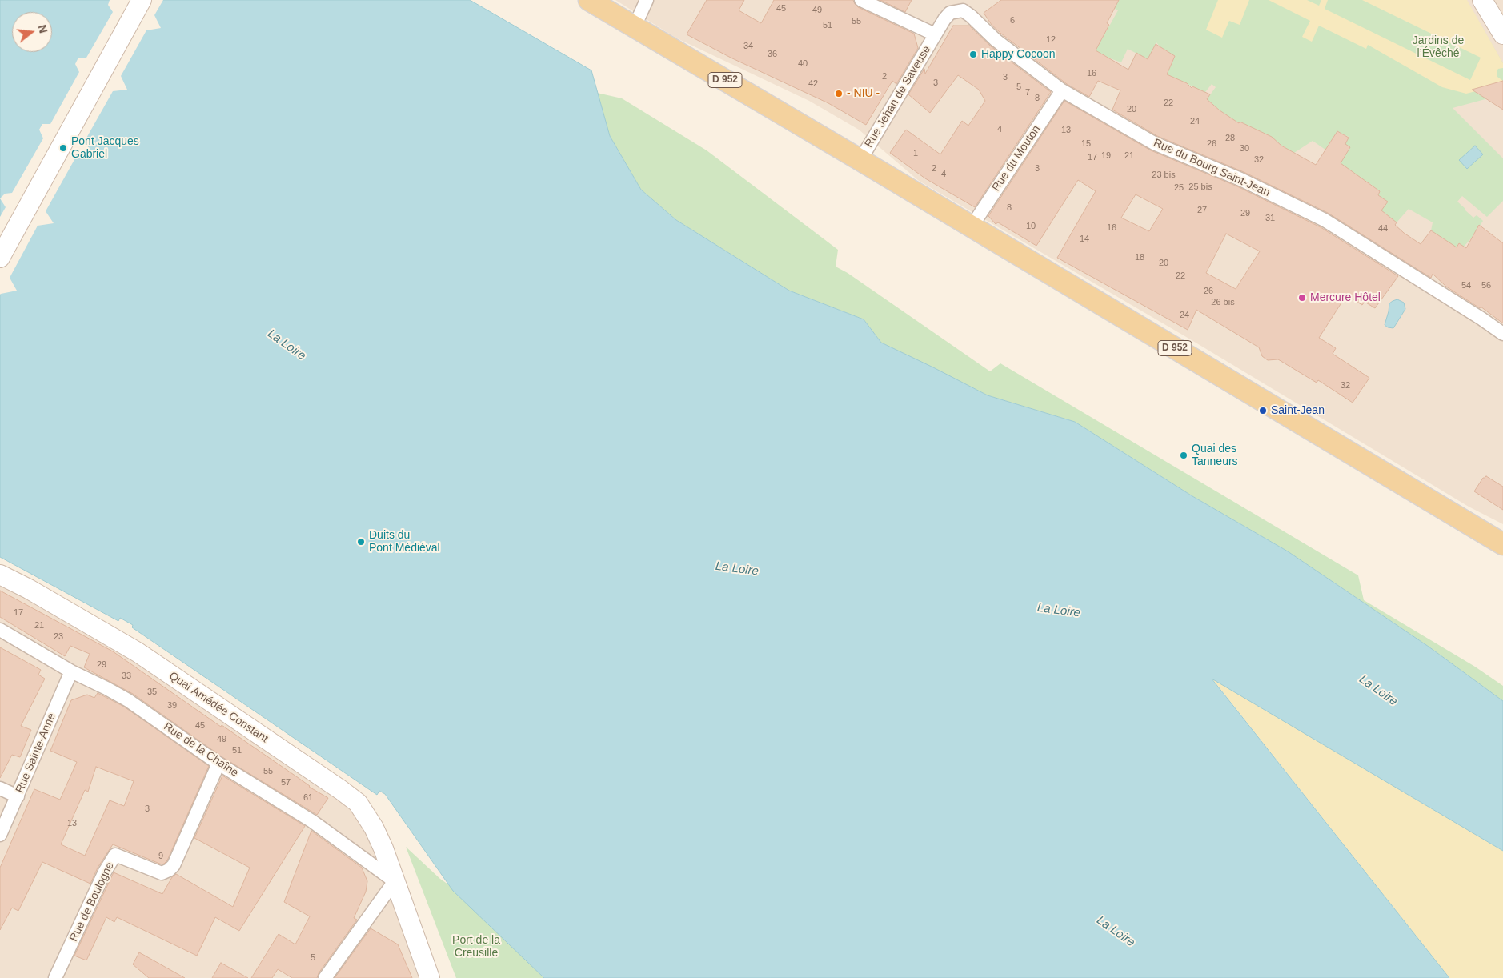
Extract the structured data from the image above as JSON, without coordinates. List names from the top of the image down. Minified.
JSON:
{"streets":{"main road":["D 952","Quai Amédée Constant"],"street":["Rue Jehan de Saveuse","Rue du Mouton","Rue du Bourg Saint-Jean","Rue de la Chaîne","Rue Sainte-Anne","Rue de Boulogne"]},"crossings":[["D 952","Rue Jehan de Saveuse"],["D 952","Rue du Mouton"],["Rue Jehan de Saveuse","Rue du Bourg Saint-Jean"],["Rue du Mouton","Rue du Bourg Saint-Jean"],["Quai Amédée Constant","Rue de la Chaîne"],["Rue de la Chaîne","Rue Sainte-Anne"],["Rue de la Chaîne","Rue de Boulogne"]],"water":["La Loire"],"parks":["Jardins de l’Évêché","Port de la Creusille"],"places":["Happy Cocoon","‑ NIU ‑","Pont Jacques Gabriel","Mercure Hôtel","Saint-Jean","Quai des Tanneurs","Duits du Pont Médiéval"],"house_numbers":["45","49","6","55","51","12","34","36","40","16","2","3","3","42","5","7","8","22","20","24","4","13","28","15","26","30","1","19","21","17","32","2","3","4","23 bis","25 bis","25","8","27","29","31","10","16","44","14","18","20","22","54","56","26","26 bis","24","32","17","21","23","29","33","35","39","45","49","51","55","57","61","3","13","9","5"],"north":"right"}
